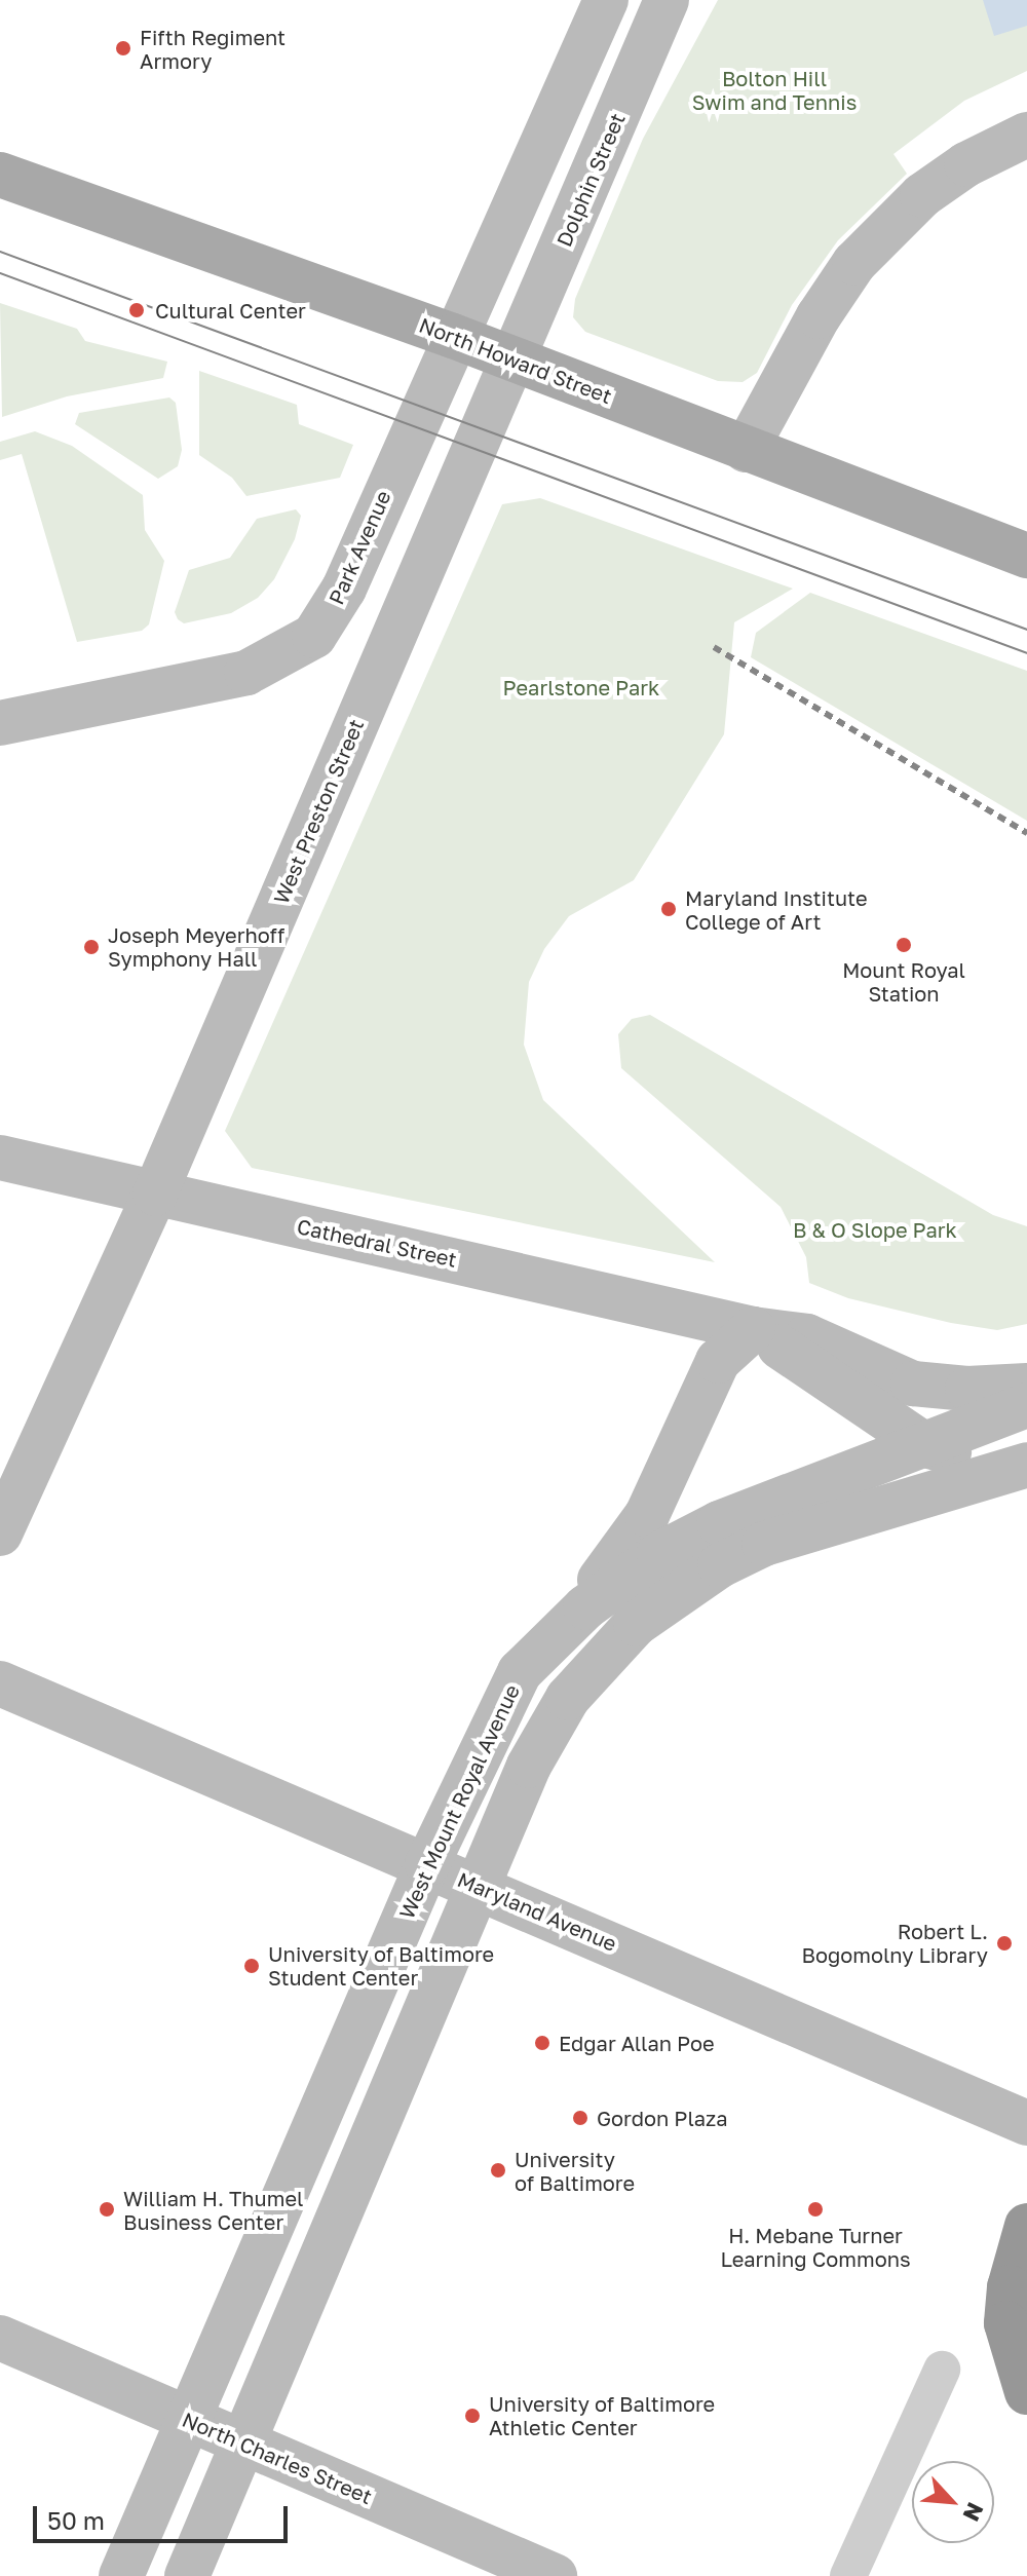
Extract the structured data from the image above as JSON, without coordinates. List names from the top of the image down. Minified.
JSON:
{"streets":{"main road":["Dolphin Street","North Howard Street","Park Avenue","West Preston Street","Cathedral Street","West Mount Royal Avenue","Maryland Avenue","North Charles Street"]},"crossings":[["Dolphin Street","North Howard Street"],["Dolphin Street","West Preston Street"],["North Howard Street","Park Avenue"],["North Howard Street","West Preston Street"],["West Preston Street","Cathedral Street"],["Cathedral Street","West Mount Royal Avenue"],["West Mount Royal Avenue","Maryland Avenue"],["West Mount Royal Avenue","North Charles Street"]],"parks":["Bolton Hill Swim and Tennis","Pearlstone Park","B & O Slope Park"],"places":["Fifth Regiment Armory","Cultural Center","Maryland Institute College of Art","Mount Royal Station","Joseph Meyerhoff Symphony Hall","Robert L. Bogomolny Library","University of Baltimore Student Center","Edgar Allan Poe","Gordon Plaza","University of Baltimore","William H. Thumel Business Center","H. Mebane Turner Learning Commons","University of Baltimore Athletic Center"],"scale_bar":"50 m","north":"bottom right"}
